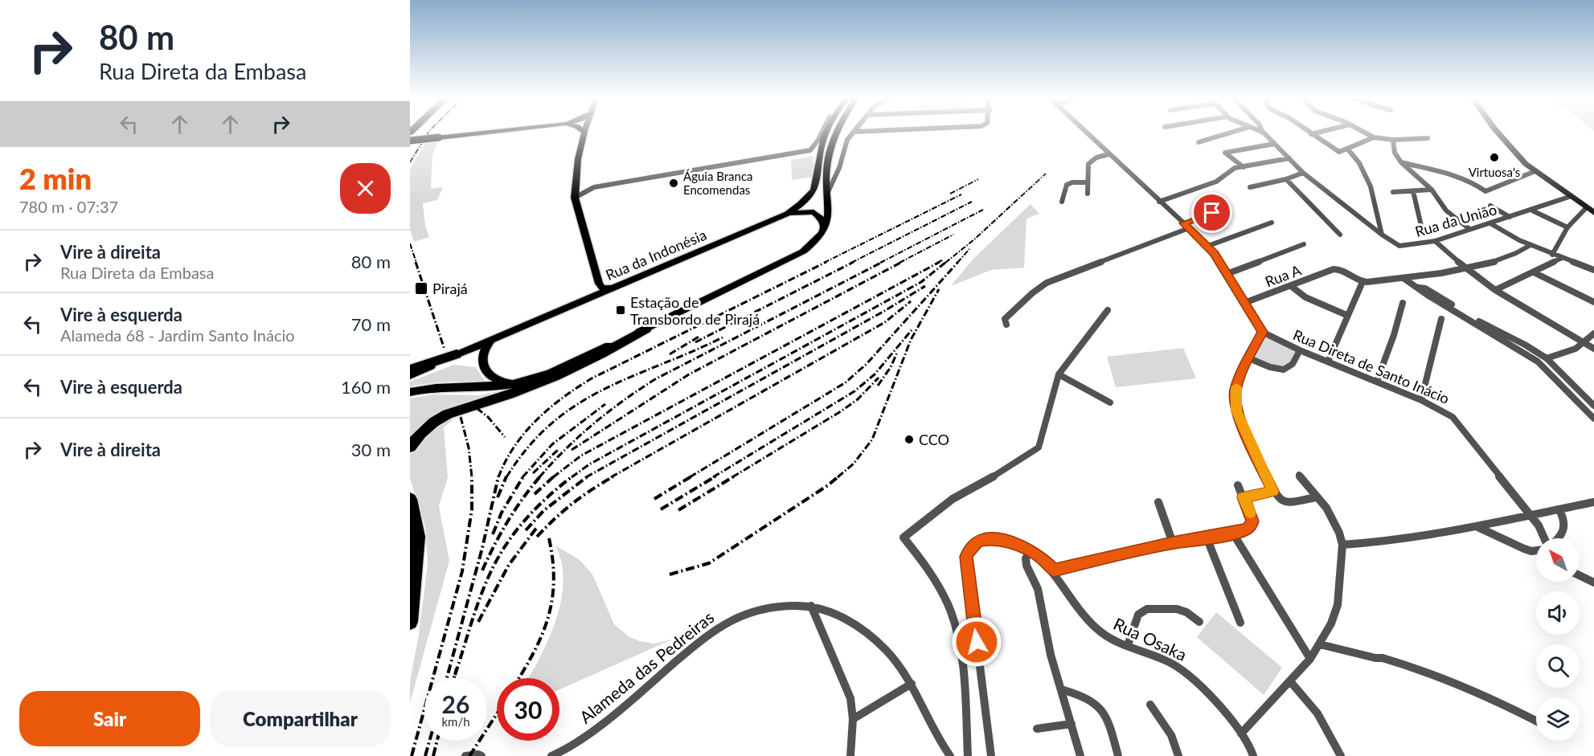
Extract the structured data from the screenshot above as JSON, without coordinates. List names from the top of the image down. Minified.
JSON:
{"streets":{"main road":["Rua da Indonésia"],"street":["Rua da União","Rua A","Rua Direta de Santo Inácio","Rua Osaka","Alameda das Pedreiras"]},"places":{"other":["Virtuosa's","Águia Branca Encomendas","CCO"],"transit":["Pirajá","Estação de Transbordo de Pirajá"]},"north":"top left","page":{"turn":["80 m","Rua Direta da Embasa"],"heading":["2 min","780 m · 07:37"],"list":[{"name":"Vire à direita","note":"Rua Direta da Embasa","value":"80 m"},{"name":"Vire à esquerda","note":"Alameda 68 - Jardim Santo Inácio","value":"70 m"},{"name":"Vire à esquerda","value":"160 m"},{"name":"Vire à direita","value":"30 m"}],"speed":"26 km/h","limit":"30","buttons":["Sair","Compartilhar"]}}
